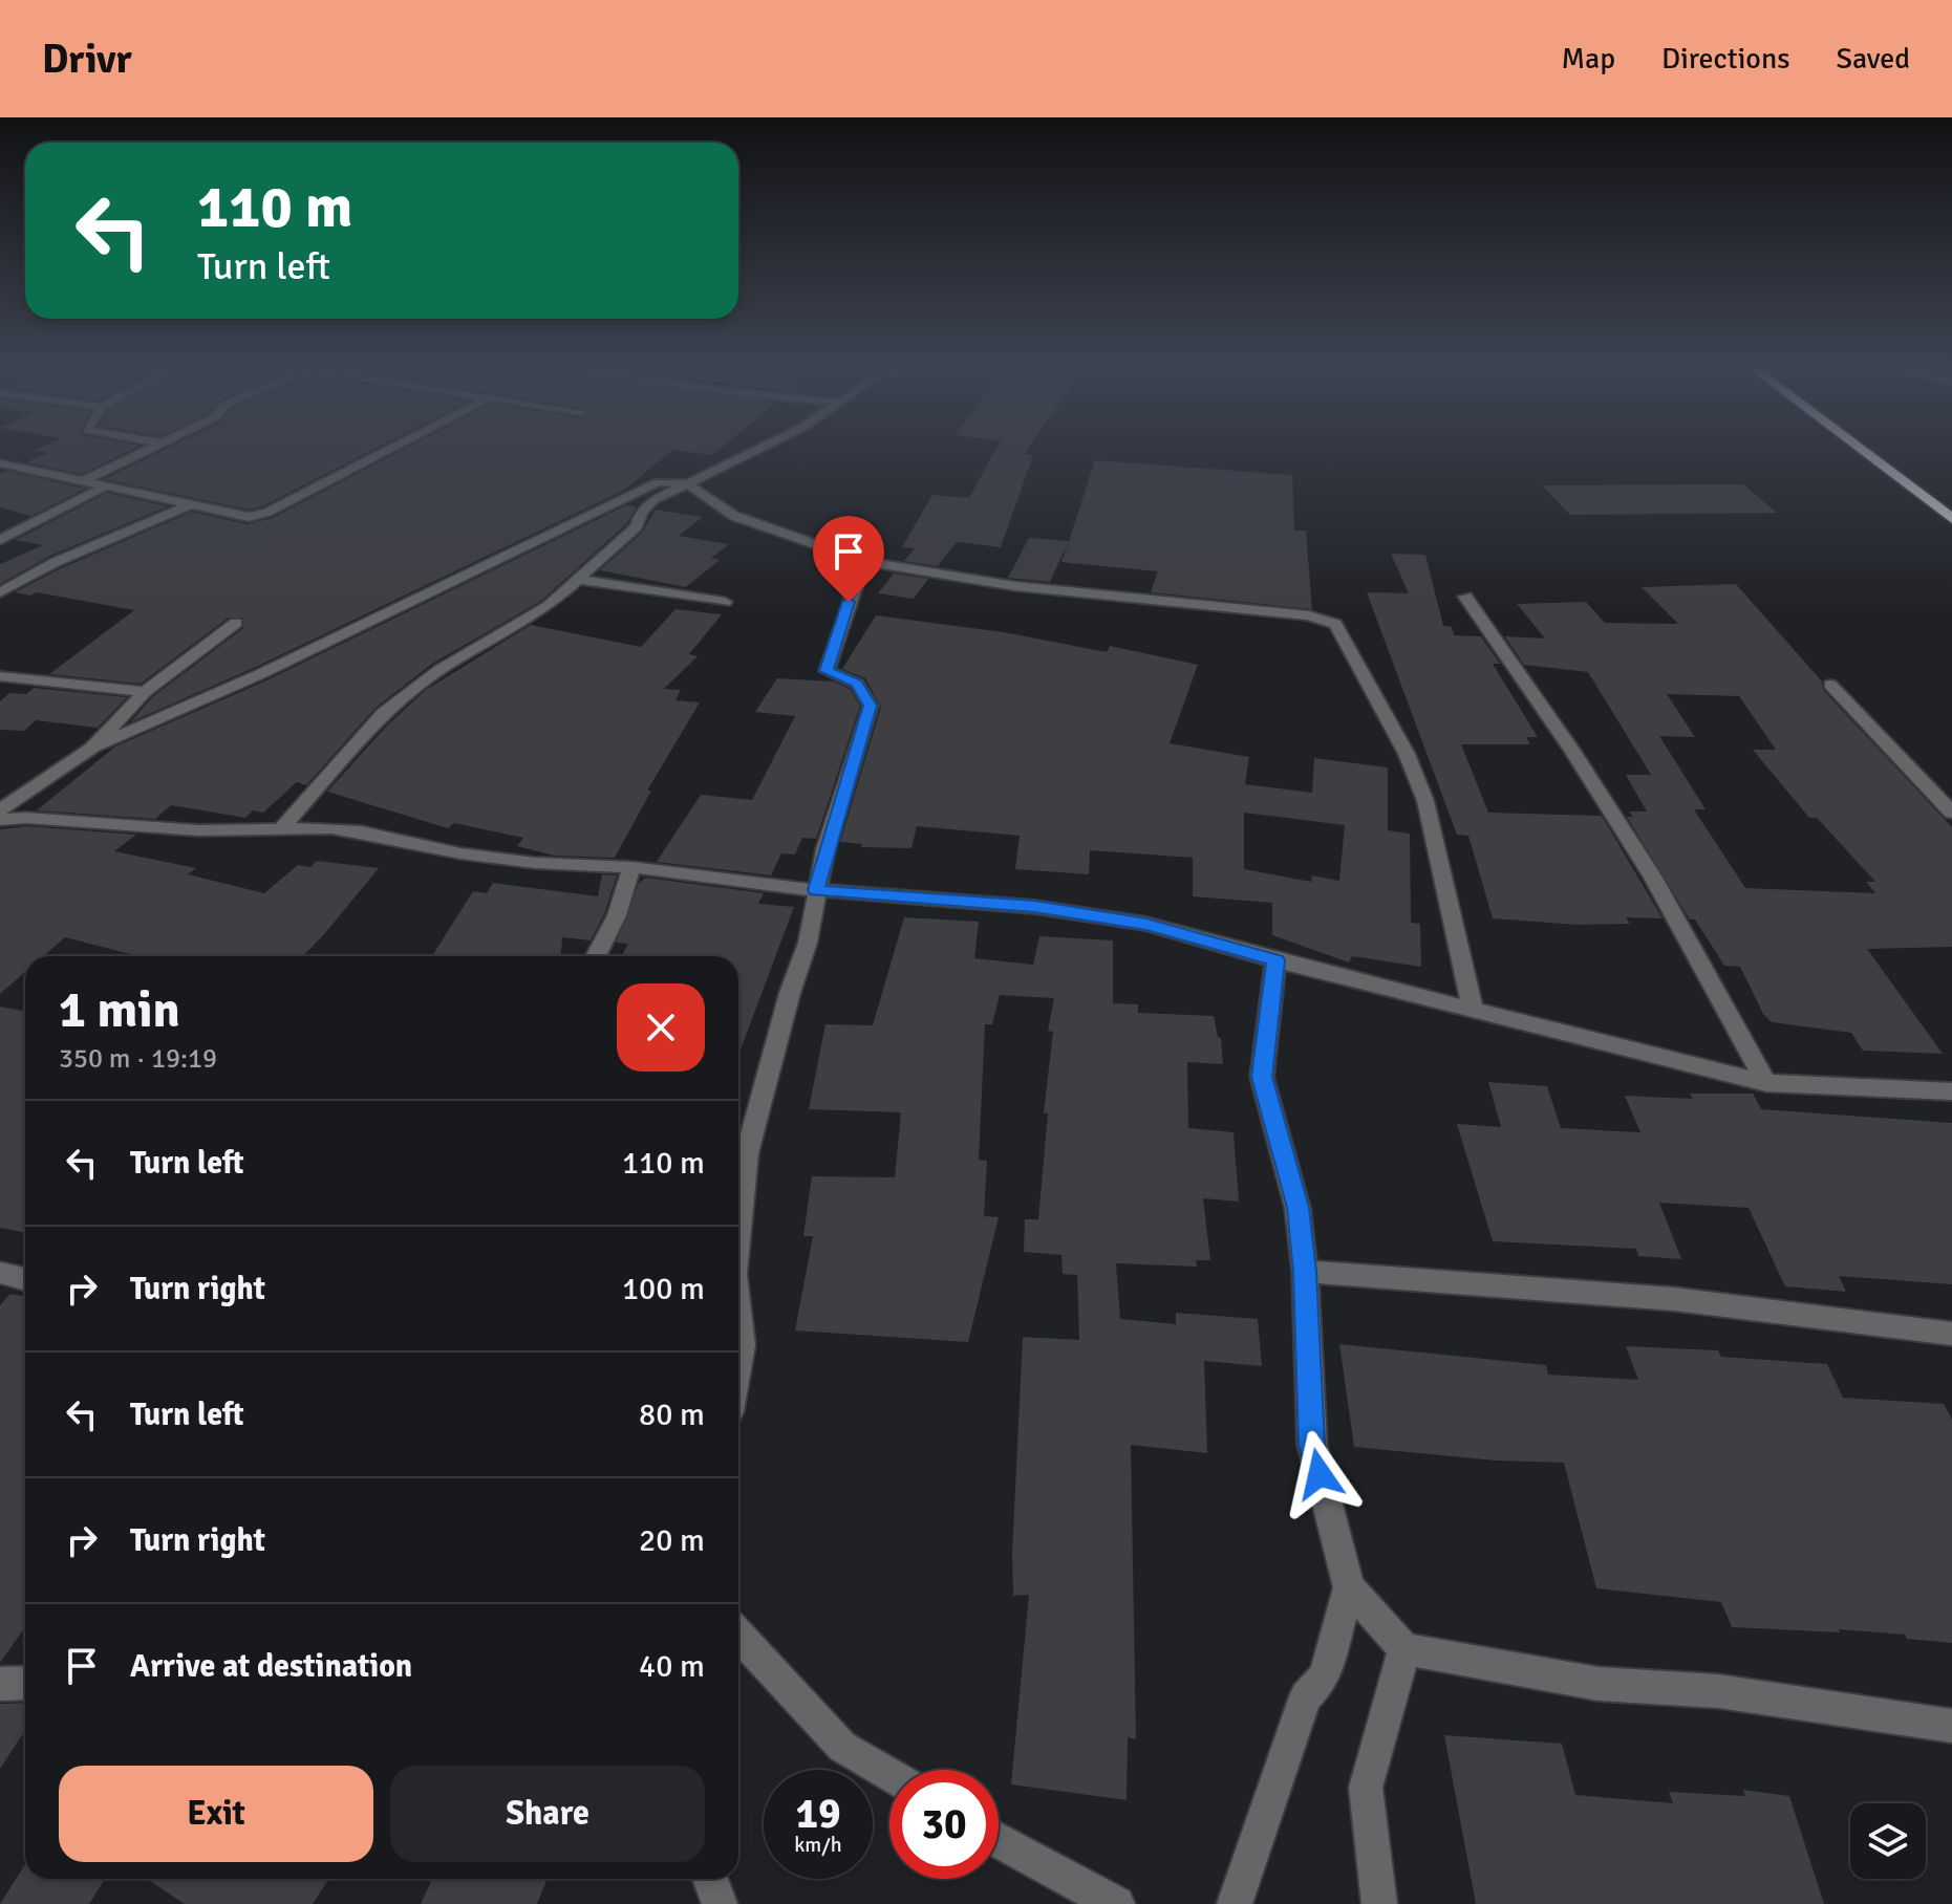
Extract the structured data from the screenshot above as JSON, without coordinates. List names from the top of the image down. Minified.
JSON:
{"page":{"header":"Drivr","nav":["Map","Directions","Saved"],"turn":["110 m","Turn left"],"heading":["1 min","350 m · 19:19"],"list":[{"name":"Turn left","value":"110 m"},{"name":"Turn right","value":"100 m"},{"name":"Turn left","value":"80 m"},{"name":"Turn right","value":"20 m"},{"name":"Arrive at destination","value":"40 m"}],"buttons":["Exit","Share"],"speed":"19 km/h","limit":"30"}}
